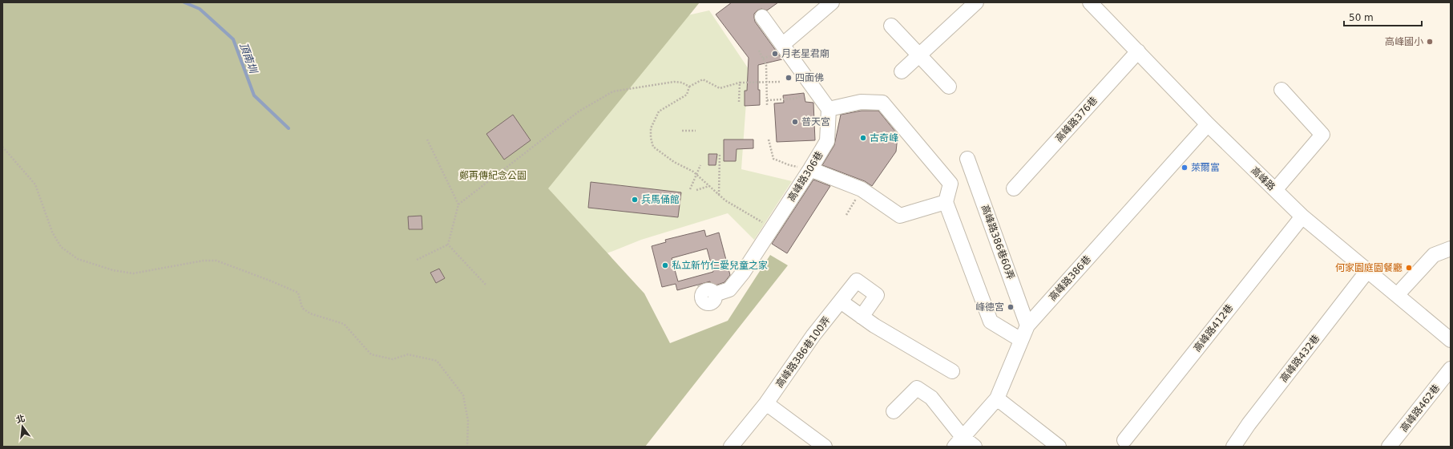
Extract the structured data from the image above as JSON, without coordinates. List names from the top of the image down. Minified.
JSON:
{"streets":{"street":["高峰路376巷","高峰路306巷","高峰路","高峰路386巷60弄","高峰路386巷","高峰路412巷","高峰路386巷100弄","高峰路432巷","高峰路462巷"]},"crossings":[["高峰路376巷","高峰路"],["高峰路","高峰路386巷"],["高峰路","高峰路412巷"],["高峰路","高峰路432巷"],["高峰路386巷60弄","高峰路386巷"]],"water":["頂南圳"],"parks":["鄭再傳紀念公園"],"places":["高峰國小","月老星君廟","四面佛","普天宮","古奇峰","萊爾富","兵馬俑館","私立新竹仁愛兒童之家","何家園庭園餐廳","峰德宮"],"scale_bar":"50 m","north":"top"}
